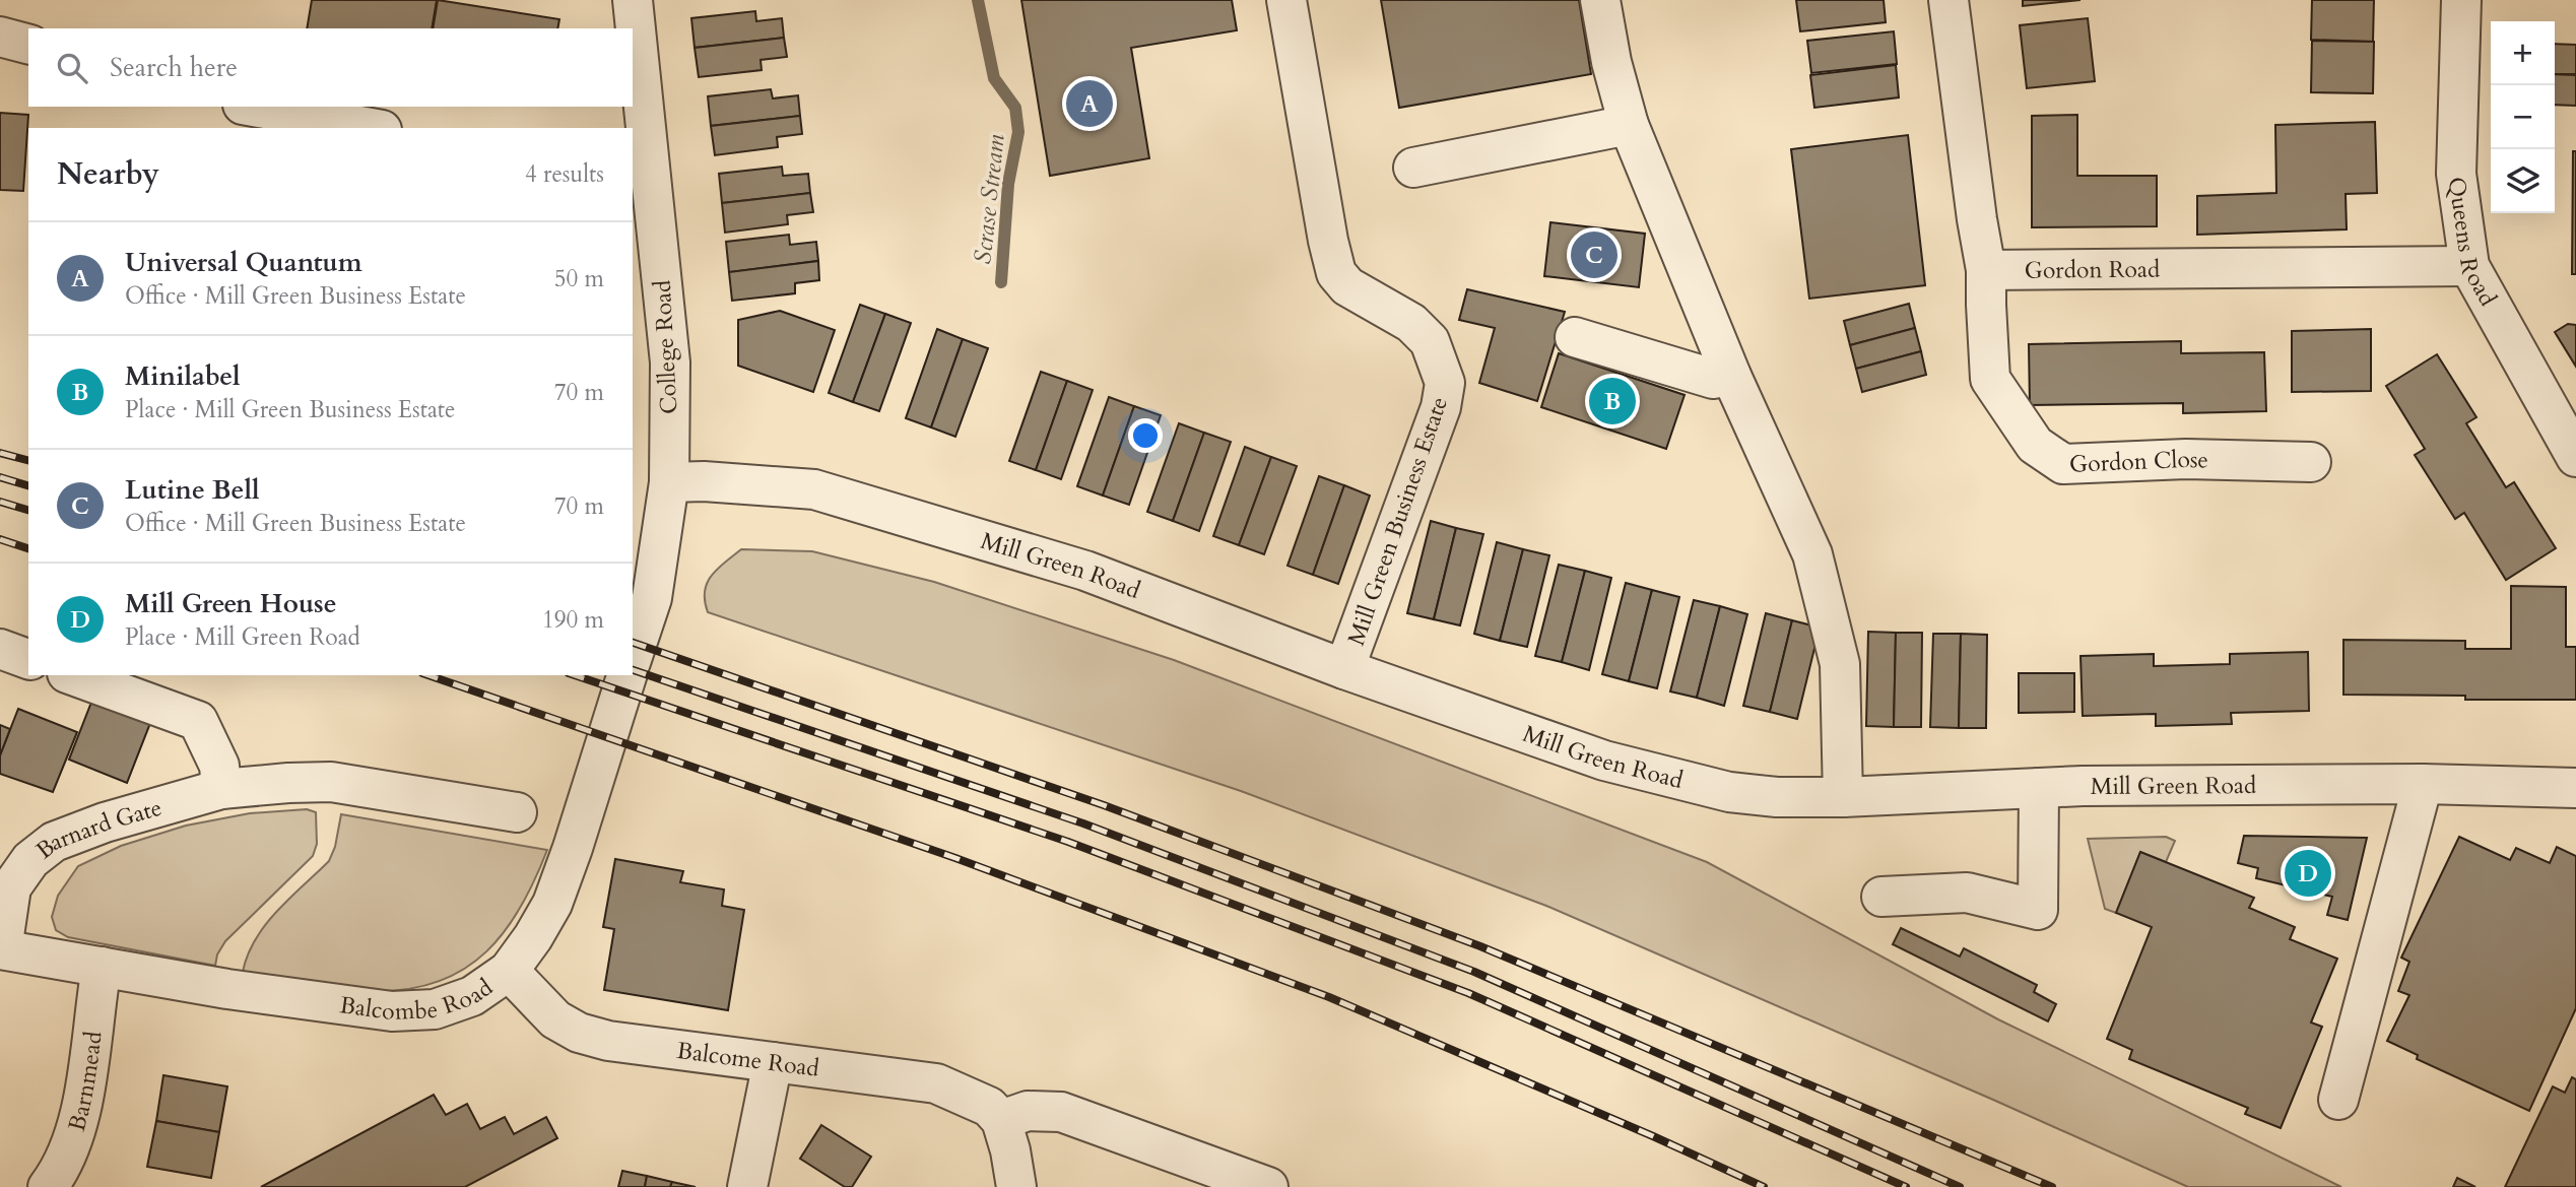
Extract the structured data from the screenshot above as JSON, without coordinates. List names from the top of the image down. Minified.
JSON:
{"streets":{"street":["Queens Road","Gordon Road","College Road","Gordon Close","Mill Green Business Estate","Mill Green Road","Barnard Gate","Balcombe Road","Balcome Road","Barnmead"]},"crossings":[["Queens Road","Gordon Road"],["Gordon Road","Gordon Close"],["College Road","Mill Green Road"],["Mill Green Business Estate","Mill Green Road"],["Barnard Gate","Balcombe Road"],["Balcombe Road","Balcome Road"],["Balcombe Road","Barnmead"]],"water":["Scrase Stream"],"page":{"map_buttons":["+","−"],"search":"Search here","pins":["A","C","B","D"],"heading":["Nearby","4 results"],"list":[{"mark":"A","name":"Universal Quantum","note":"Office · Mill Green Business Estate","value":"50 m"},{"mark":"B","name":"Minilabel","note":"Place · Mill Green Business Estate","value":"70 m"},{"mark":"C","name":"Lutine Bell","note":"Office · Mill Green Business Estate","value":"70 m"},{"mark":"D","name":"Mill Green House","note":"Place · Mill Green Road","value":"190 m"}]}}
